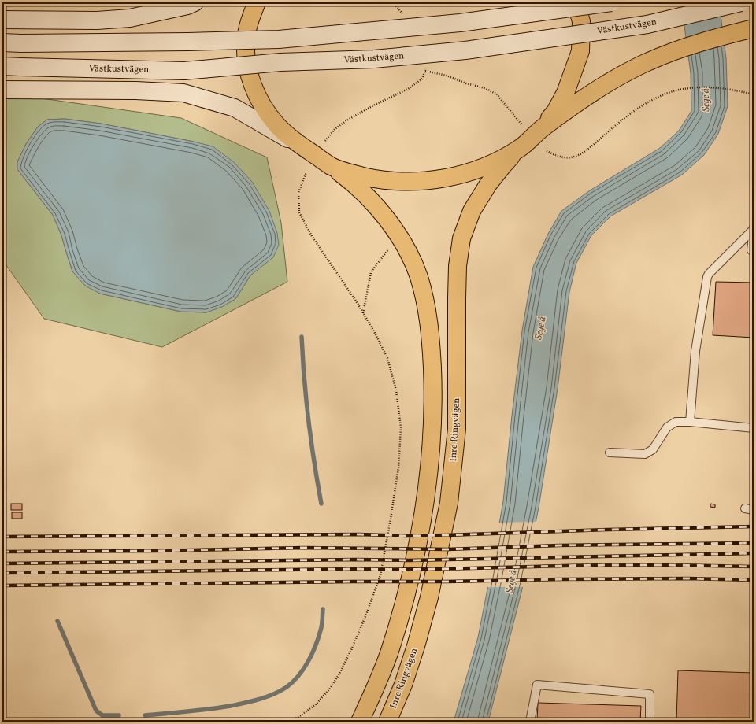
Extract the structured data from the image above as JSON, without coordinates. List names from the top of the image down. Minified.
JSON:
{"streets":{"highway":["Inre Ringvägen"],"main road":["Västkustvägen"]},"water":["Sege å"]}
